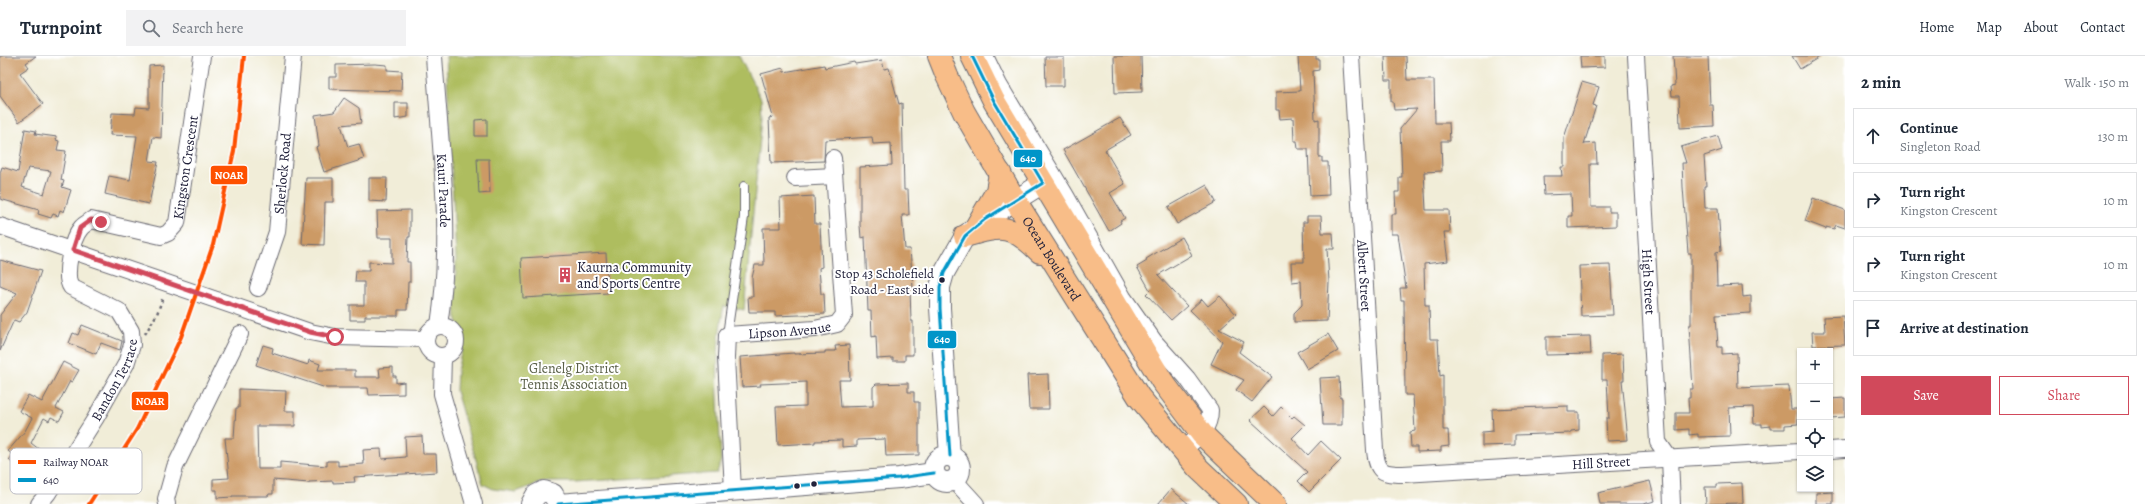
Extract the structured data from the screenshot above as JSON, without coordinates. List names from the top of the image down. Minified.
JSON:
{"streets":{"main road":["Ocean Boulevard"],"street":["Kingston Crescent","Sherlock Road","Kauri Parade","Albert Street","High Street","Lipson Avenue","Bandon Terrace","Hill Street"]},"crossings":[["Kingston Crescent","Bandon Terrace"],["Albert Street","Hill Street"],["High Street","Hill Street"]],"parks":["Glenelg District Tennis Association"],"places":{"building":["Kaurna Community and Sports Centre"],"other":["Stop 43 Scholefield Road - East side"]},"lines":["rail line NOAR","transit line 640"],"legend":["Railway NOAR","640"],"page":{"header":"Turnpoint","search":"Search here","nav":["Home","Map","About","Contact"],"heading":["2 min","Walk · 150 m"],"list":[["Continue","Singleton Road","130 m"],["Turn right","Kingston Crescent","10 m"],["Turn right","Kingston Crescent","10 m"],"Arrive at destination"],"map_buttons":["+","−"],"buttons":["Save","Share"]}}
